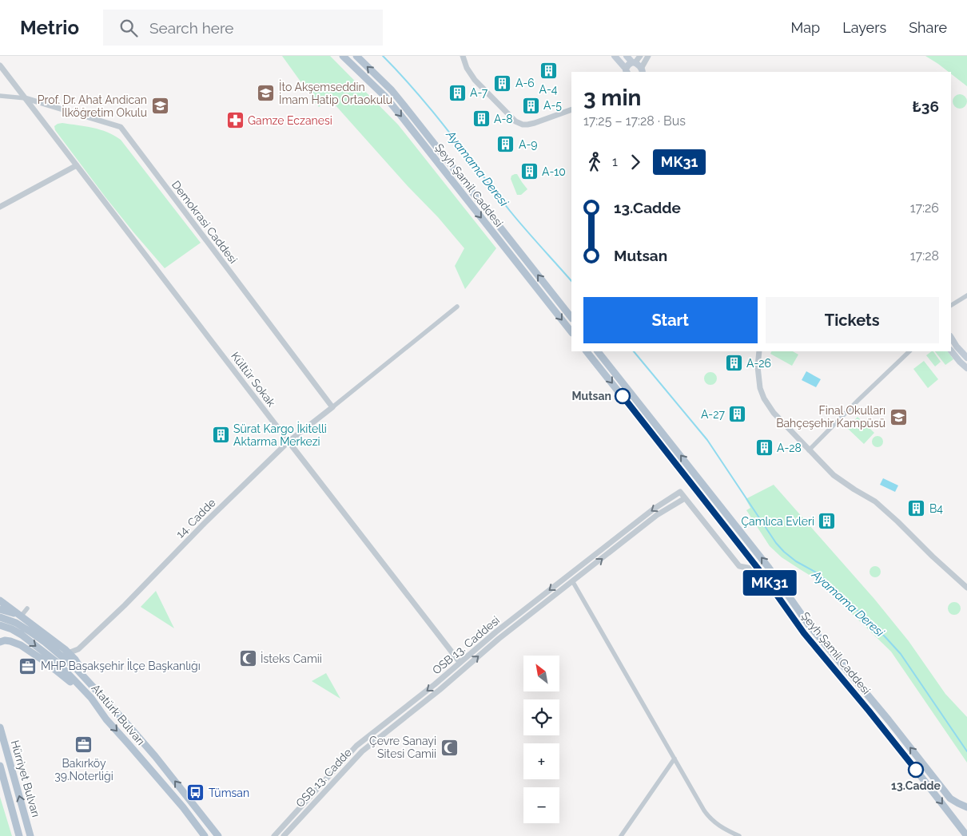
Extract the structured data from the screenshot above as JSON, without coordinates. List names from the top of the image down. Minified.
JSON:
{"streets":{"main road":["Şeyh Şamil Caddesi","Atatürk Bulvarı","Hürriyet Bulvarı"],"street":["Demokrasi Caddesi","Kültür Sokak","14. Cadde","OSB 13. Caddesi","OSB 13. Cadde"]},"crossings":[["Demokrasi Caddesi","Kültür Sokak"],["Demokrasi Caddesi","14. Cadde"],["Kültür Sokak","14. Cadde"],["Kültür Sokak","OSB 13. Caddesi"],["OSB 13. Caddesi","OSB 13. Cadde"]],"water":["Ayamama Deresi"],"places":{"building":["A-4","A-6","A-7","A-5","A-8","A-9","A-10","A-26","A-27","Sürat Kargo İkitelli Aktarma Merkezi","A-28","B4","Çamlıca Evleri"],"school or university":["İto Akşemseddin İmam Hatip Ortaokulu","Prof. Dr. Ahat Andican İlköğretim Okulu","Final Okulları Bahçeşehir Kampüsü"],"pharmacy":["Gamze Eczanesi"],"other":["Mutsan","13.Cadde"],"mosque":["İsteks Camii","Çevre Sanayi Sitesi Camii"],"office":["MHP Başakşehir İlçe Başkanlığı","Bakırköy 39.Noterliği"],"bus stop":["Tümsan"]},"lines":["bus line MK31"],"north":"top left","page":{"header":"Metrio","search":"Search here","nav":["Map","Layers","Share"],"on_map":"MK31","heading":["3 min","17:25 – 17:28 · Bus","₺36"],"legs":["1","MK31"],"list":[{"name":"13.Cadde","value":"17:26"},{"name":"Mutsan","value":"17:28"}],"buttons":["Start","Tickets"],"map_buttons":["+","−"]}}
